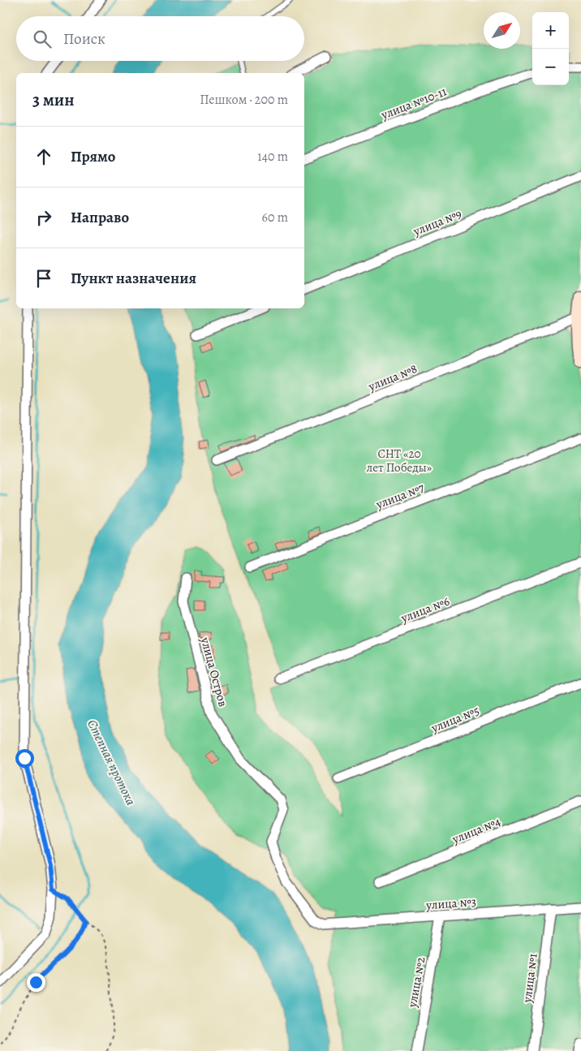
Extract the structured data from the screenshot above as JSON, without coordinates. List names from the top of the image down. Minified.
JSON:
{"streets":{"street":["улица №10-11","улица №9","улица №8","улица №7","улица №6","улица Остров","улица №5","улица №4","улица №3","улица №1","улица №2"]},"crossings":[["улица Остров","улица №3"],["улица №3","улица №1"],["улица №3","улица №2"]],"water":["Степная протока"],"parks":["СНТ «20 лет Победы»"],"north":"top right","page":{"map_buttons":["+","−"],"search":"Поиск","heading":["3 мин","Пешком · 200 m"],"list":[["Прямо","140 m"],["Направо","60 m"],"Пункт назначения"]}}
